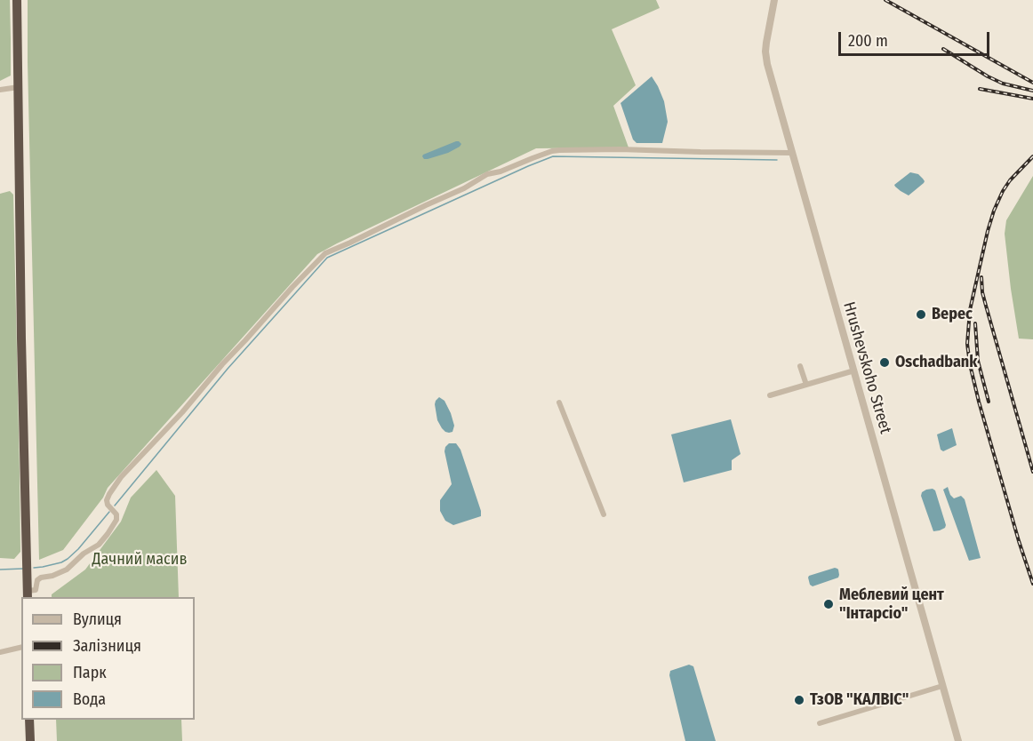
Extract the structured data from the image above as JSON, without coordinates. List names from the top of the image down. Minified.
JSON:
{"streets":{"street":["Hrushevskoho Street"]},"parks":["Дачний масив"],"places":["Верес","Oschadbank","Меблевий цент \"Інтарсіо\"","ТзОВ \"КАЛВІС\""],"legend":["Вулиця","Залізниця","Парк","Вода"],"scale_bar":"200 m"}
